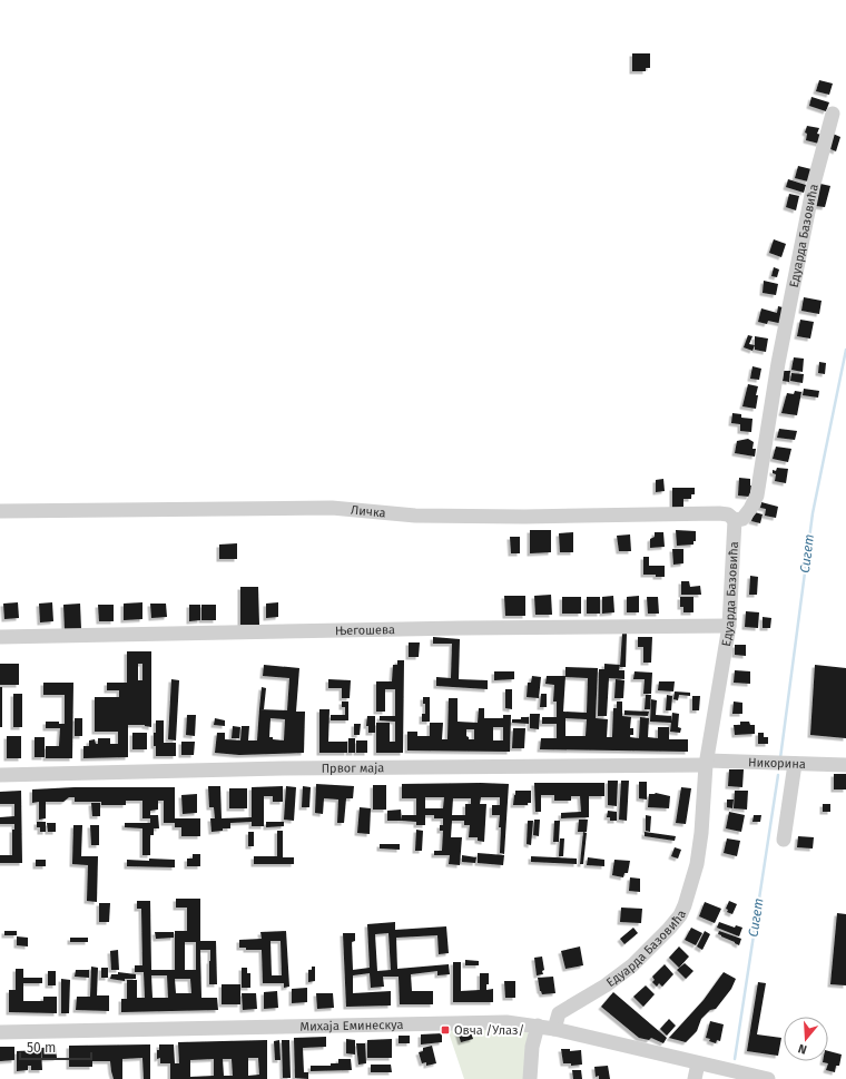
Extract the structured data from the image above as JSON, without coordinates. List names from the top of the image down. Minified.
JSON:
{"streets":{"street":["Едуарда Базовића","Личка","Његошева","Никорина","Првог маја","Михаја Еминескуа"]},"crossings":[["Едуарда Базовића","Личка"],["Едуарда Базовића","Његошева"],["Едуарда Базовића","Никорина"],["Едуарда Базовића","Првог маја"],["Едуарда Базовића","Михаја Еминескуа"],["Никорина","Првог маја"]],"water":["Сигет"],"places":{"transit":["Овча /Улаз/"]},"scale_bar":"50 m","north":"bottom"}
